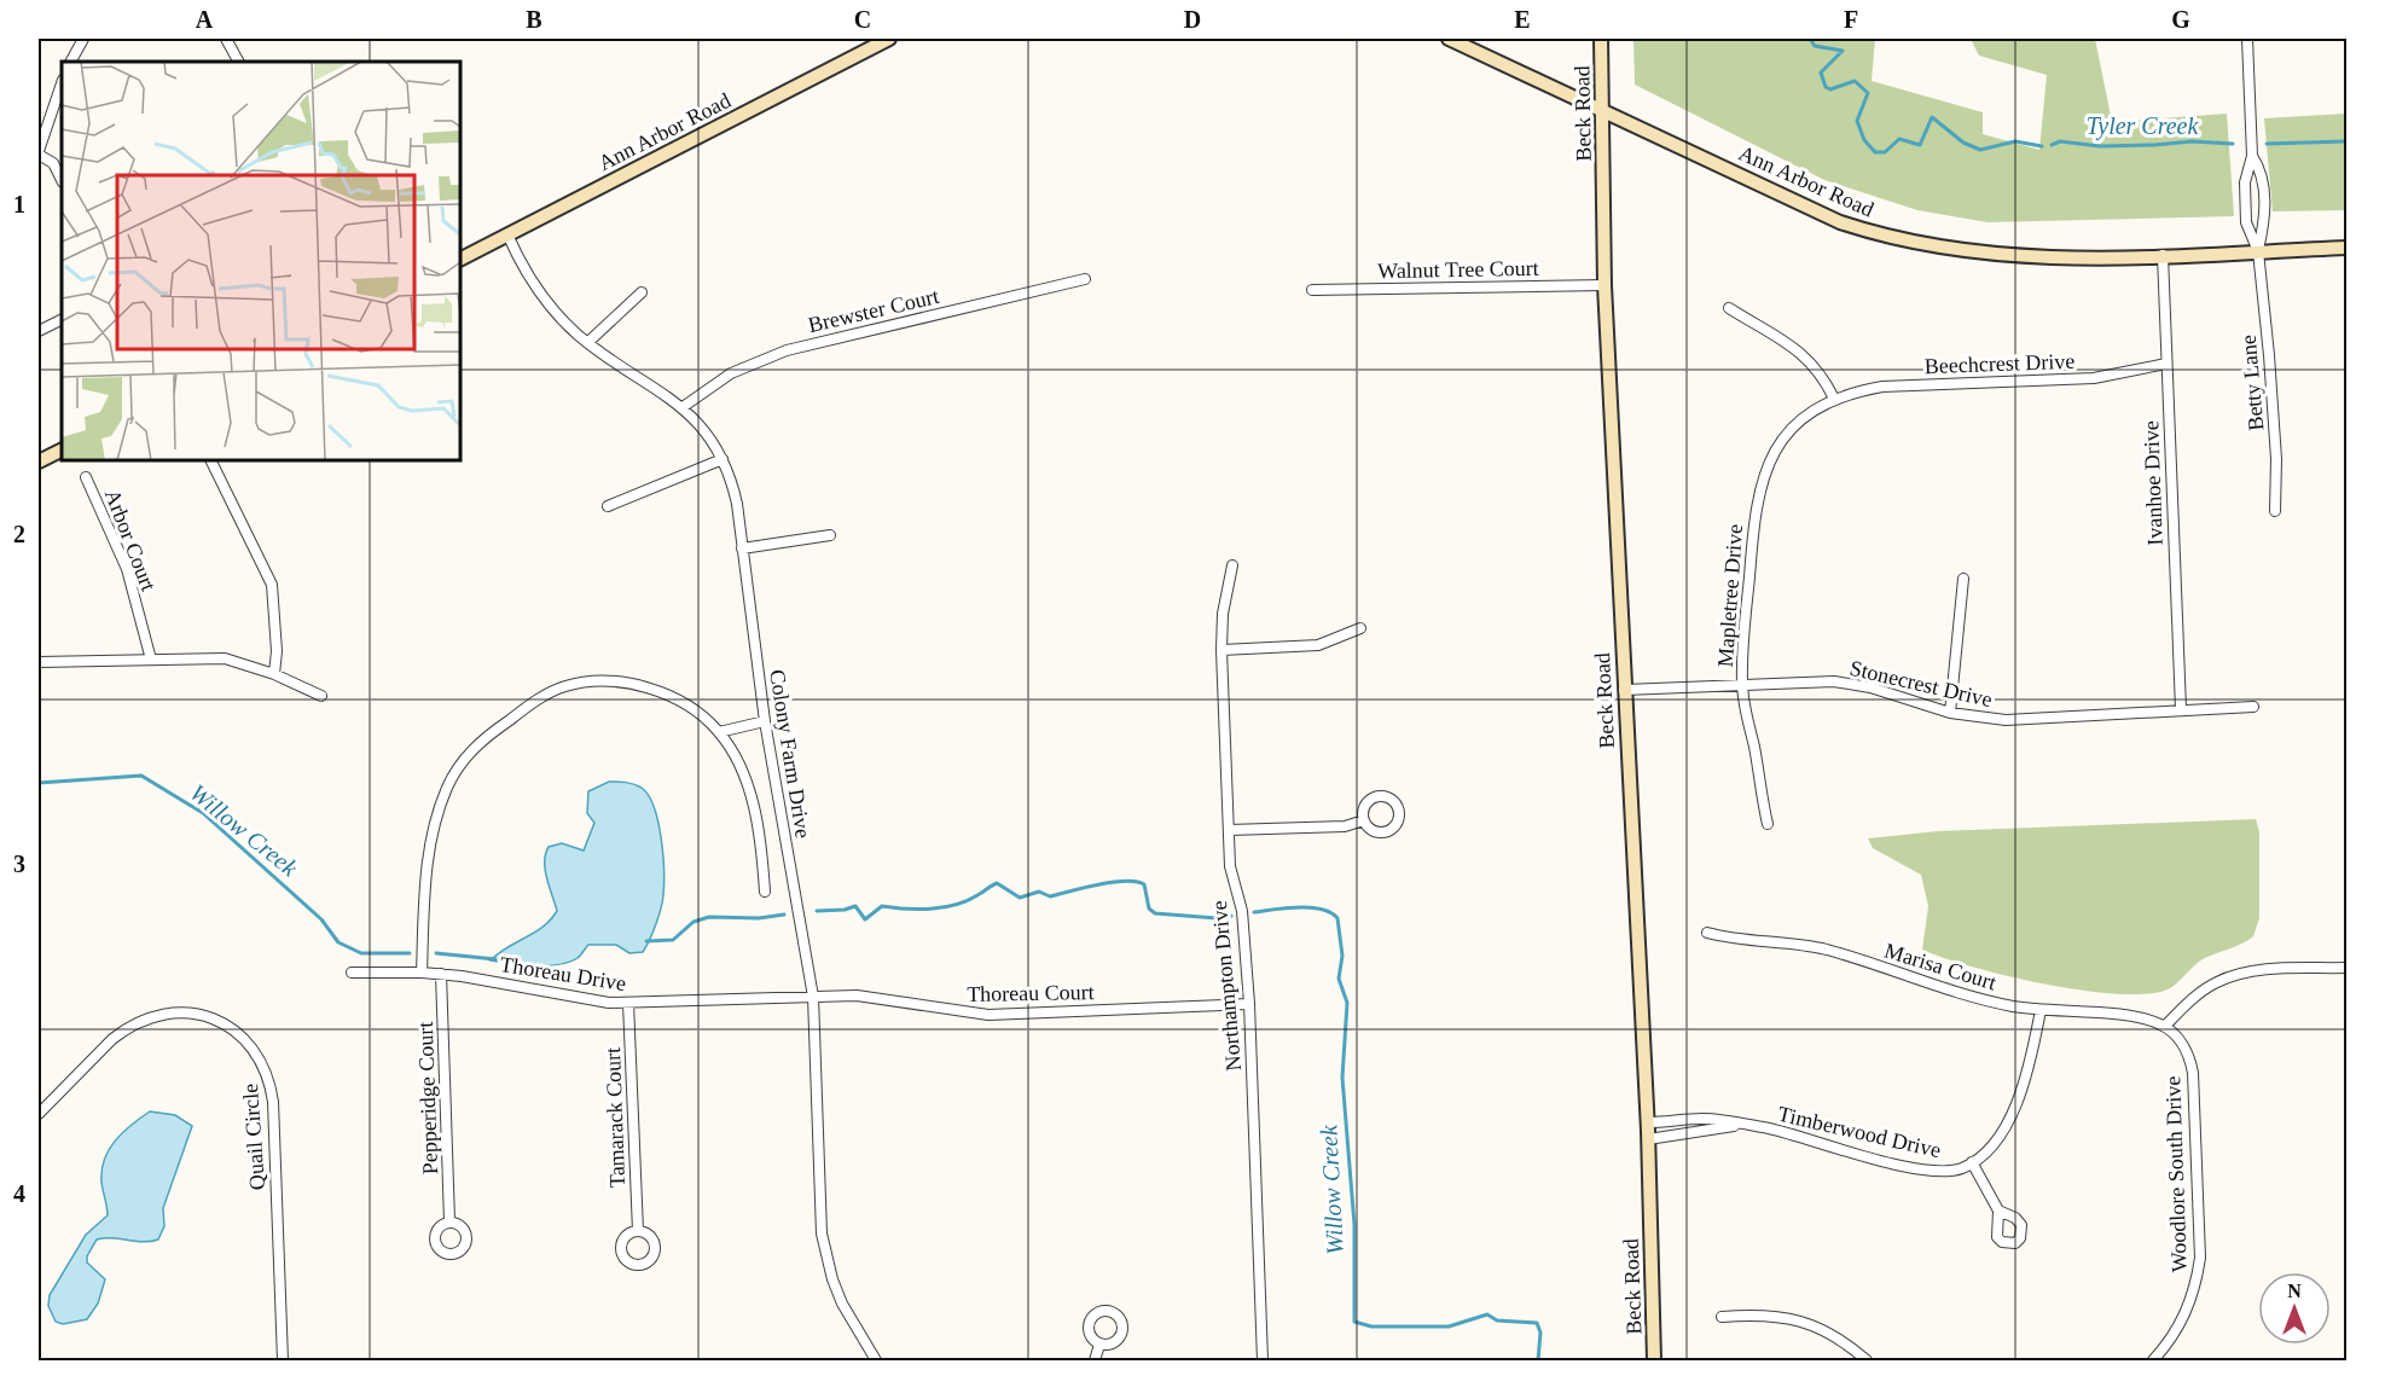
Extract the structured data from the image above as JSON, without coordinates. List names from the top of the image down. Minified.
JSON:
{"streets":{"main road":["Beck Road","Ann Arbor Road"],"street":["Walnut Tree Court","Brewster Court","Beechcrest Drive","Betty Lane","Ivanhoe Drive","Arbor Court","Mapletree Drive","Stonecrest Drive","Colony Farm Drive","Marisa Court","Thoreau Drive","Northampton Drive","Thoreau Court","Pepperidge Court","Tamarack Court","Timberwood Drive","Quail Circle","Woodlore South Drive"]},"crossings":[["Beck Road","Ann Arbor Road"],["Beck Road","Walnut Tree Court"],["Beck Road","Stonecrest Drive"],["Beck Road","Timberwood Drive"],["Ann Arbor Road","Betty Lane"],["Ann Arbor Road","Ivanhoe Drive"],["Ann Arbor Road","Colony Farm Drive"],["Brewster Court","Colony Farm Drive"],["Beechcrest Drive","Ivanhoe Drive"],["Beechcrest Drive","Mapletree Drive"],["Ivanhoe Drive","Stonecrest Drive"],["Mapletree Drive","Stonecrest Drive"],["Colony Farm Drive","Thoreau Drive"],["Colony Farm Drive","Thoreau Court"],["Marisa Court","Woodlore South Drive"],["Thoreau Drive","Thoreau Court"],["Thoreau Drive","Pepperidge Court"],["Thoreau Drive","Tamarack Court"],["Northampton Drive","Thoreau Court"]],"water":["Tyler Creek","Willow Creek"],"north":"top","grid":{"columns":["A","B","C","D","E","F","G"],"rows":["1","2","3","4"]}}
